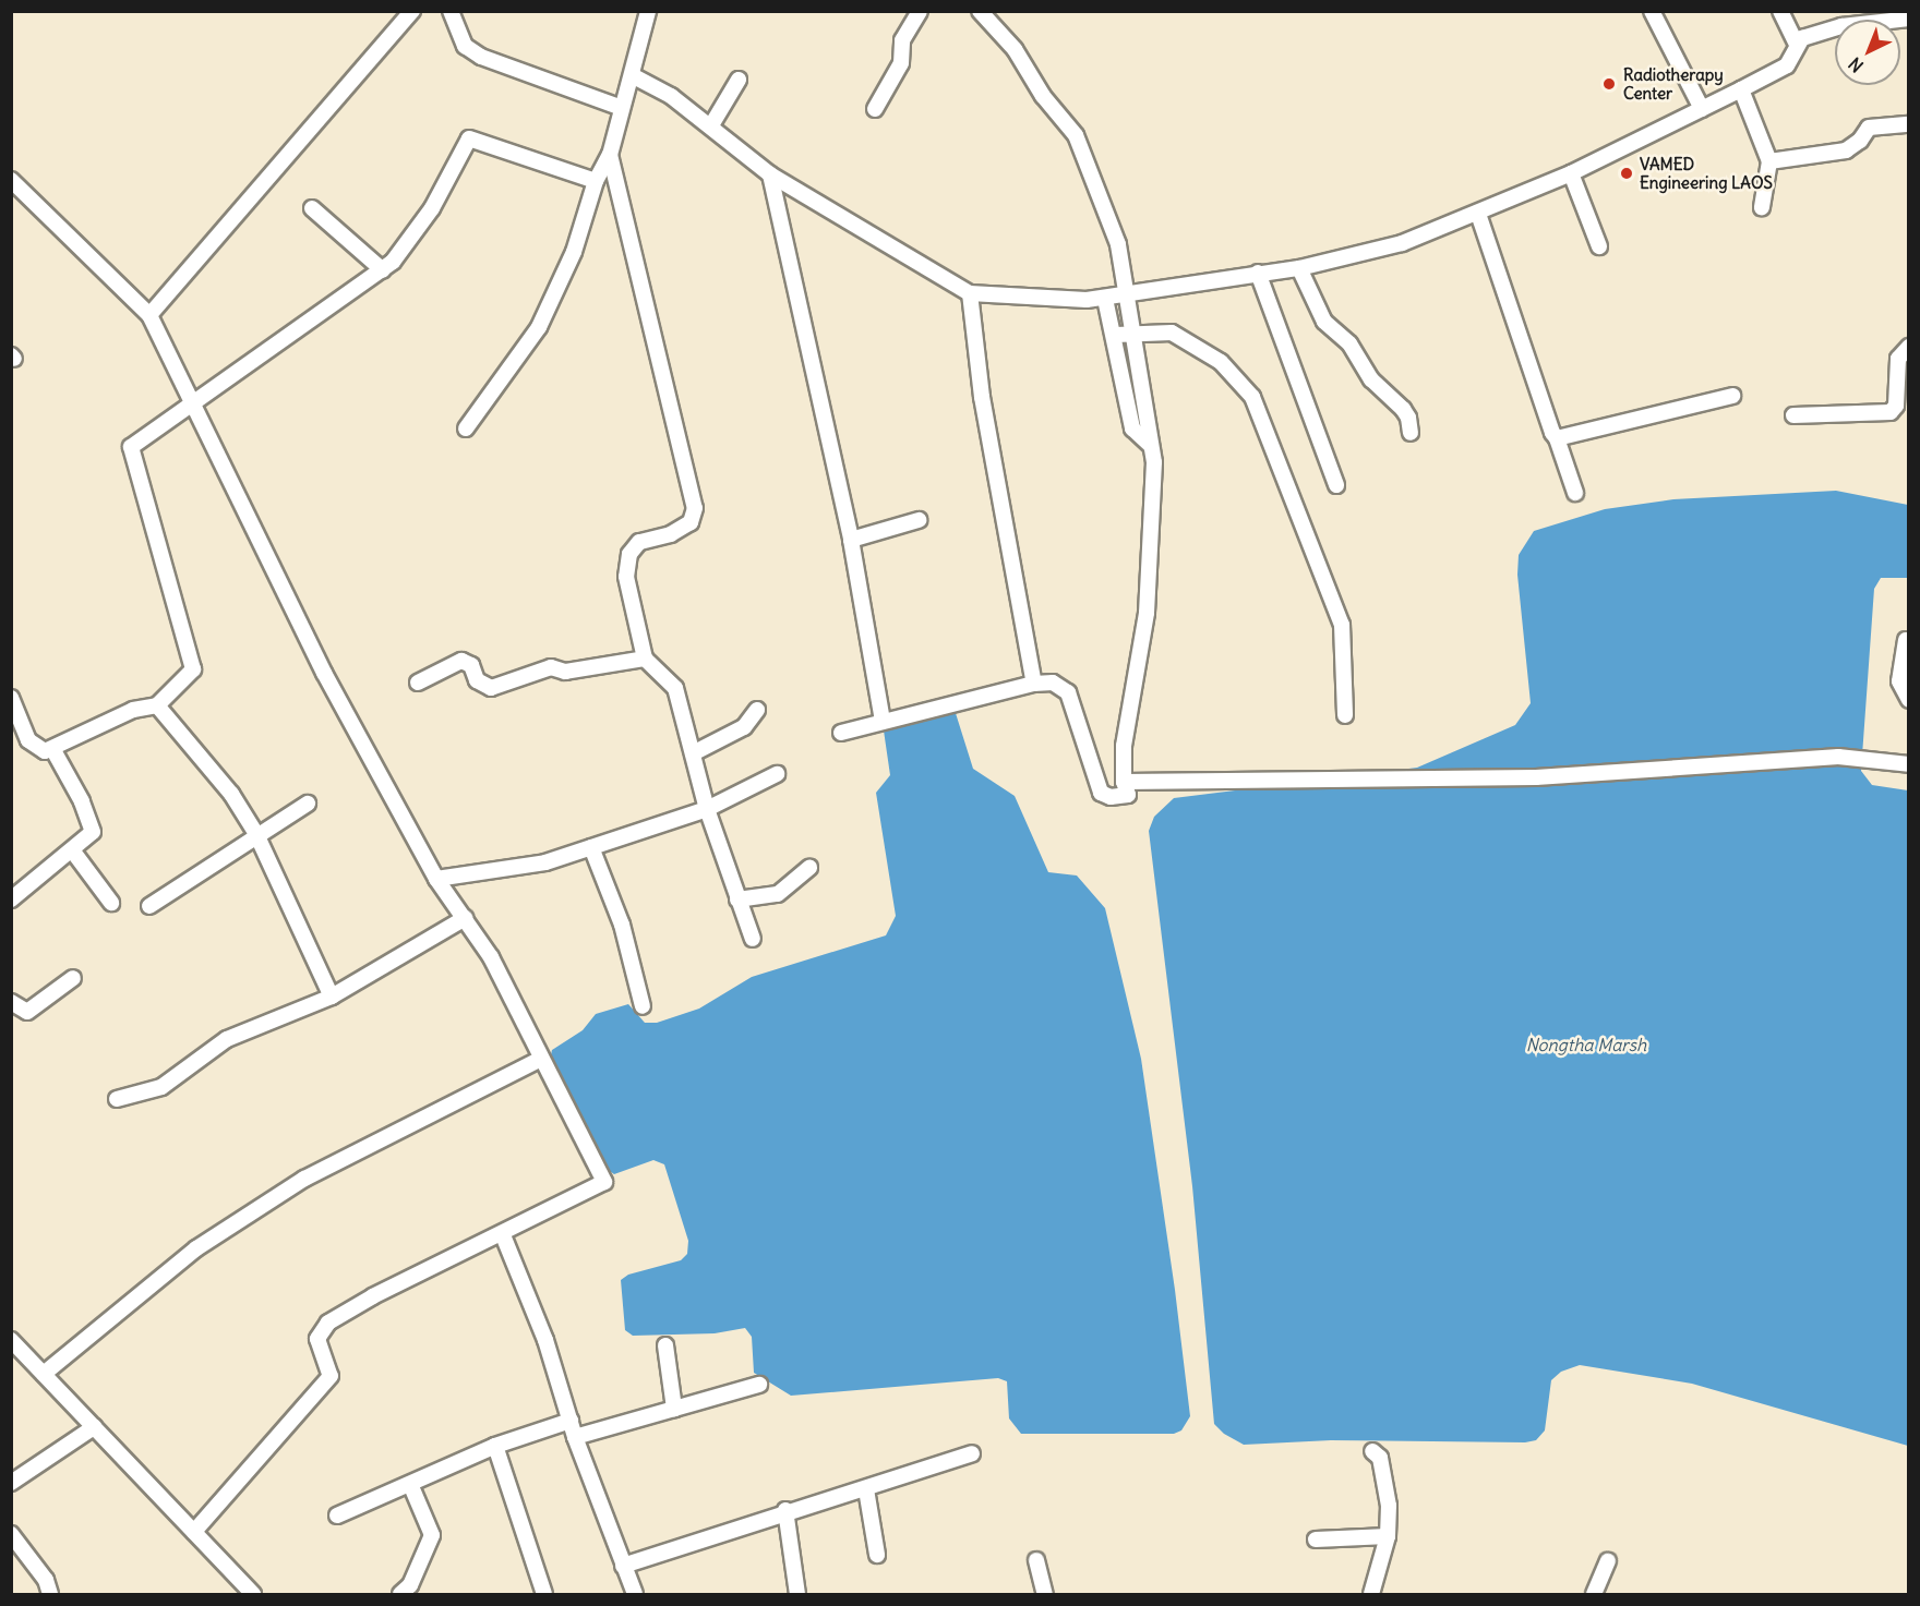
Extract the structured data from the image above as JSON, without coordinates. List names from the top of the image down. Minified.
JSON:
{"water":["Nongtha Marsh"],"places":["Radiotherapy Center","VAMED Engineering LAOS"],"north":"bottom left"}
